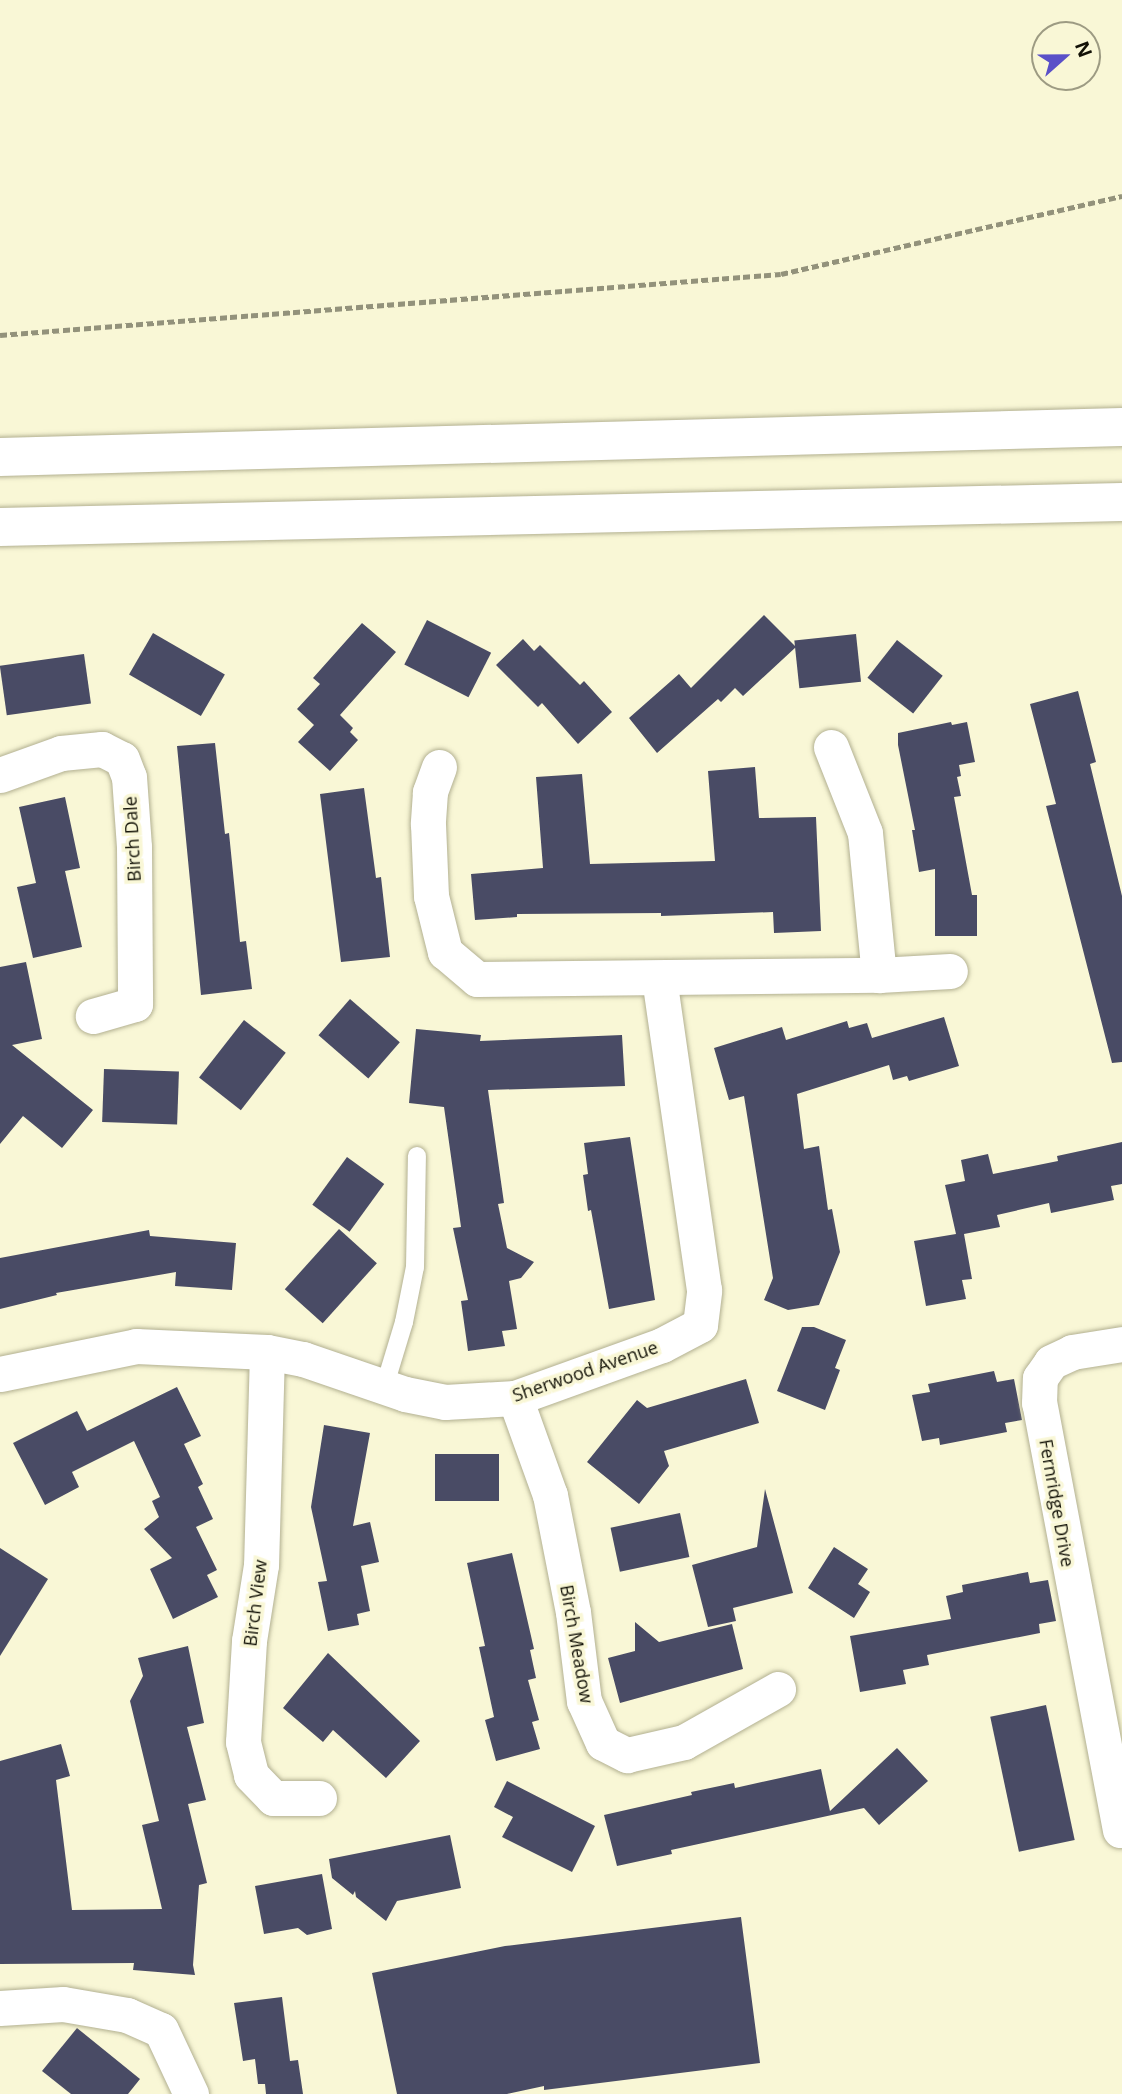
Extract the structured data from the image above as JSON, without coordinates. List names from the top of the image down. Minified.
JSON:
{"streets":{"street":["Birch Dale","Sherwood Avenue","Fernridge Drive","Birch View","Birch Meadow"]},"crossings":[["Sherwood Avenue","Birch View"],["Sherwood Avenue","Birch Meadow"]],"north":"right"}
